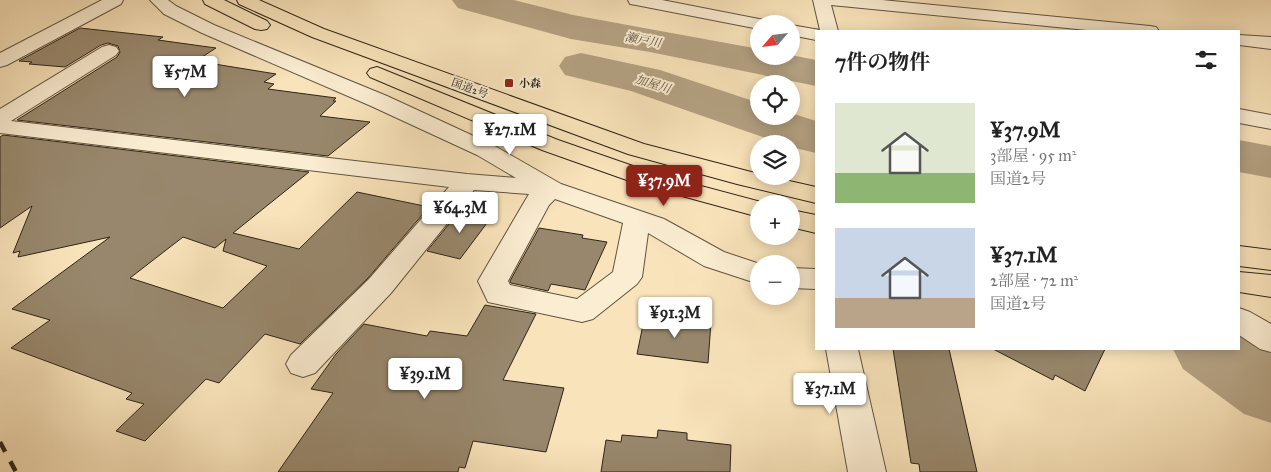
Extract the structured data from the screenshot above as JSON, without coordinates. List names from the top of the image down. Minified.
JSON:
{"streets":{"highway":["国道2号"]},"water":["瀬戸川","加屋川"],"places":{"transit":["小森"]},"north":"bottom left","page":{"map_buttons":["+","−"],"heading":"7件の物件","price":["¥57M","¥27.1M","¥37.9M","¥64.3M","¥91.3M","¥39.1M","¥37.1M"],"list":[{"name":"¥37.9M","note":"3部屋 · 95 m² · 国道2号"},{"name":"¥37.1M","note":"2部屋 · 72 m² · 国道2号"}]}}
